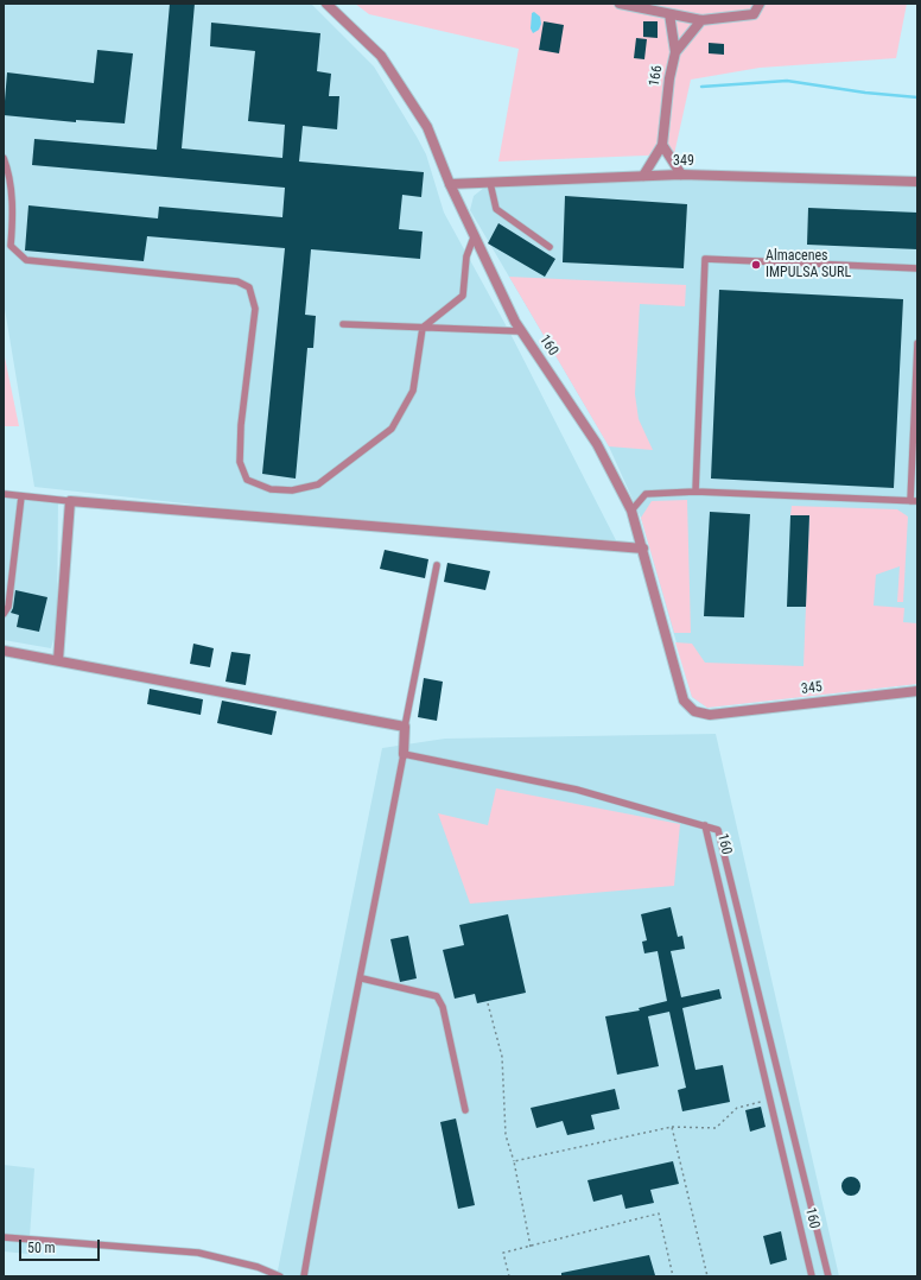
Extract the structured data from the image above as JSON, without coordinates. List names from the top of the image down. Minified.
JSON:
{"streets":{"street":["166","349","160","345"]},"crossings":[["166","349"],["349","160"],["160","345"]],"places":["Almacenes IMPULSA SURL"],"scale_bar":"50 m"}
